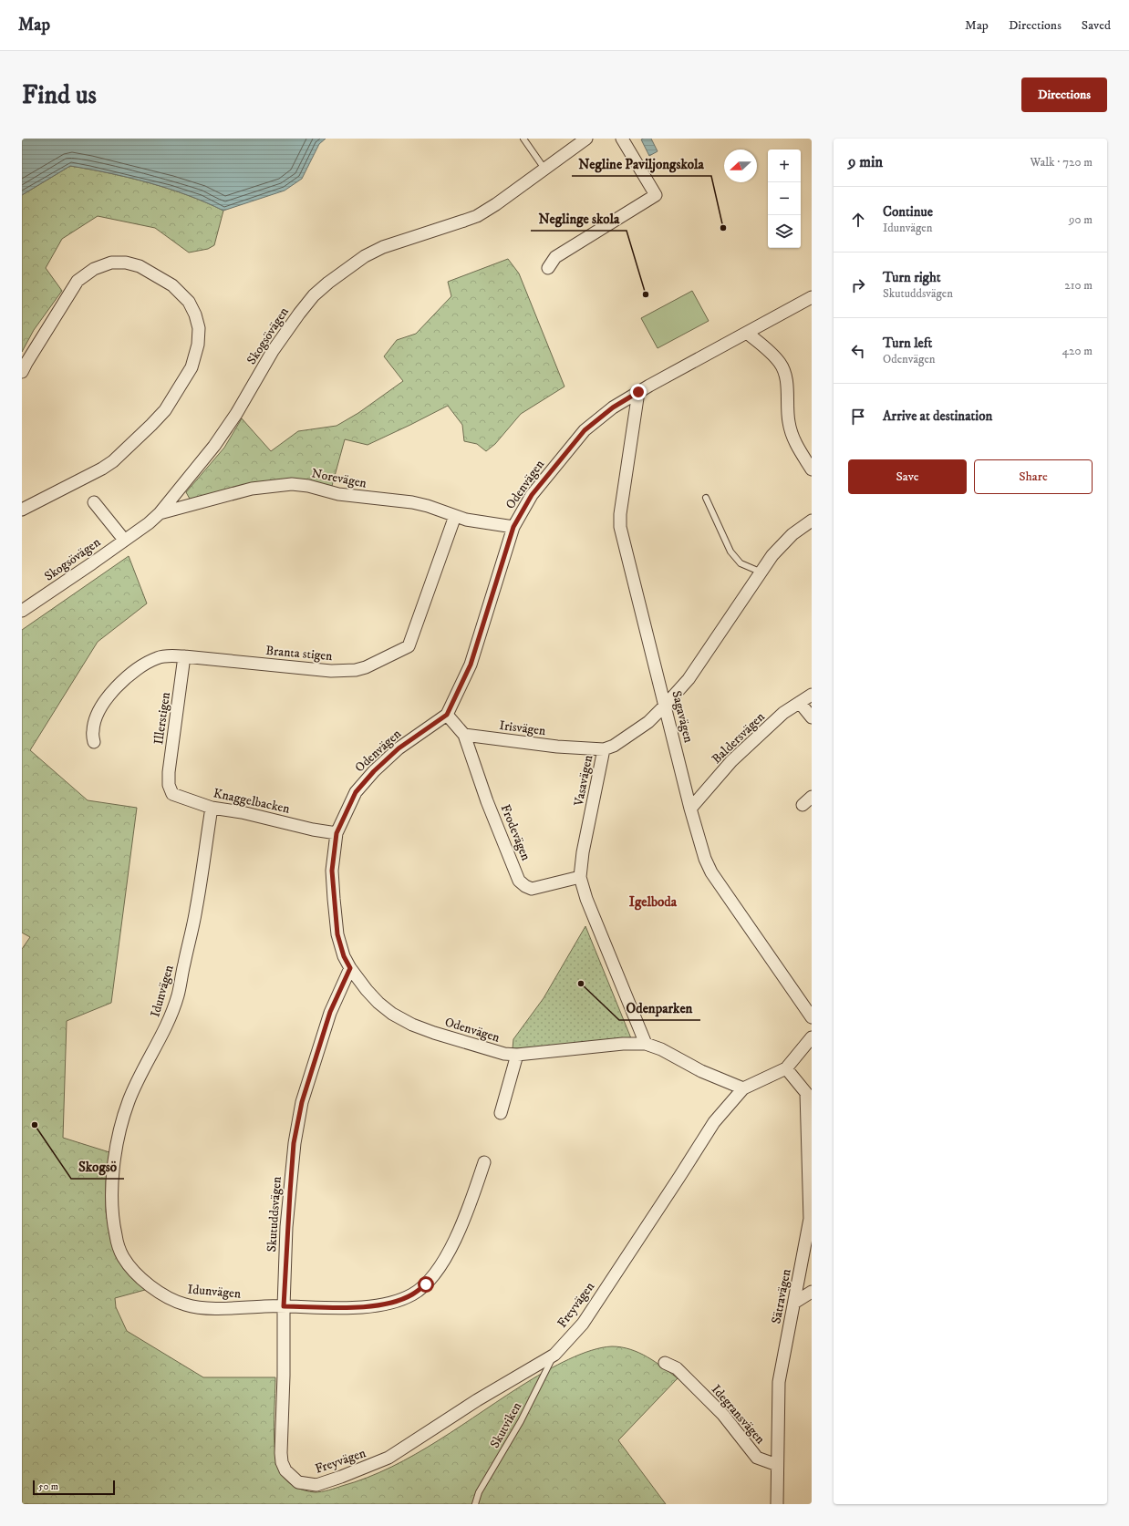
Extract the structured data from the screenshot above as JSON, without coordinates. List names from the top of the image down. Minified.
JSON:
{"streets":{"street":["Skogsövägen","Norevägen","Odenvägen","Branta stigen","Sagavägen","Illerstigen","Irisvägen","Baldersvägen","Vasavägen","Knaggelbacken","Frodevägen","Idunvägen","Skutuddsvägen","Sätravägen","Freyvägen","Idegransvägen"],"lane":["Skutviken"]},"crossings":[["Skogsövägen","Norevägen"],["Norevägen","Odenvägen"],["Norevägen","Branta stigen"],["Odenvägen","Sagavägen"],["Odenvägen","Vasavägen"],["Odenvägen","Knaggelbacken"],["Odenvägen","Skutuddsvägen"],["Odenvägen","Freyvägen"],["Branta stigen","Illerstigen"],["Sagavägen","Baldersvägen"],["Sagavägen","Vasavägen"],["Illerstigen","Knaggelbacken"],["Irisvägen","Vasavägen"],["Irisvägen","Frodevägen"],["Vasavägen","Frodevägen"],["Knaggelbacken","Idunvägen"],["Idunvägen","Skutuddsvägen"],["Skutuddsvägen","Freyvägen"],["Sätravägen","Idegransvägen"],["Freyvägen","Skutviken"]],"districts":["Igelboda"],"places":["Negline Paviljongskola","Neglinge skola","Odenparken","Skogsö"],"scale_bar":"50 m","north":"left","page":{"header":"Map","nav":["Map","Directions","Saved"],"buttons":["Directions",["Save","Share"]],"title":"Find us","heading":["9 min","Walk · 720 m"],"map_buttons":["+","−"],"list":[["Continue","Idunvägen","90 m"],["Turn right","Skutuddsvägen","210 m"],["Turn left","Odenvägen","420 m"],"Arrive at destination"],"scale":"50 m"}}
